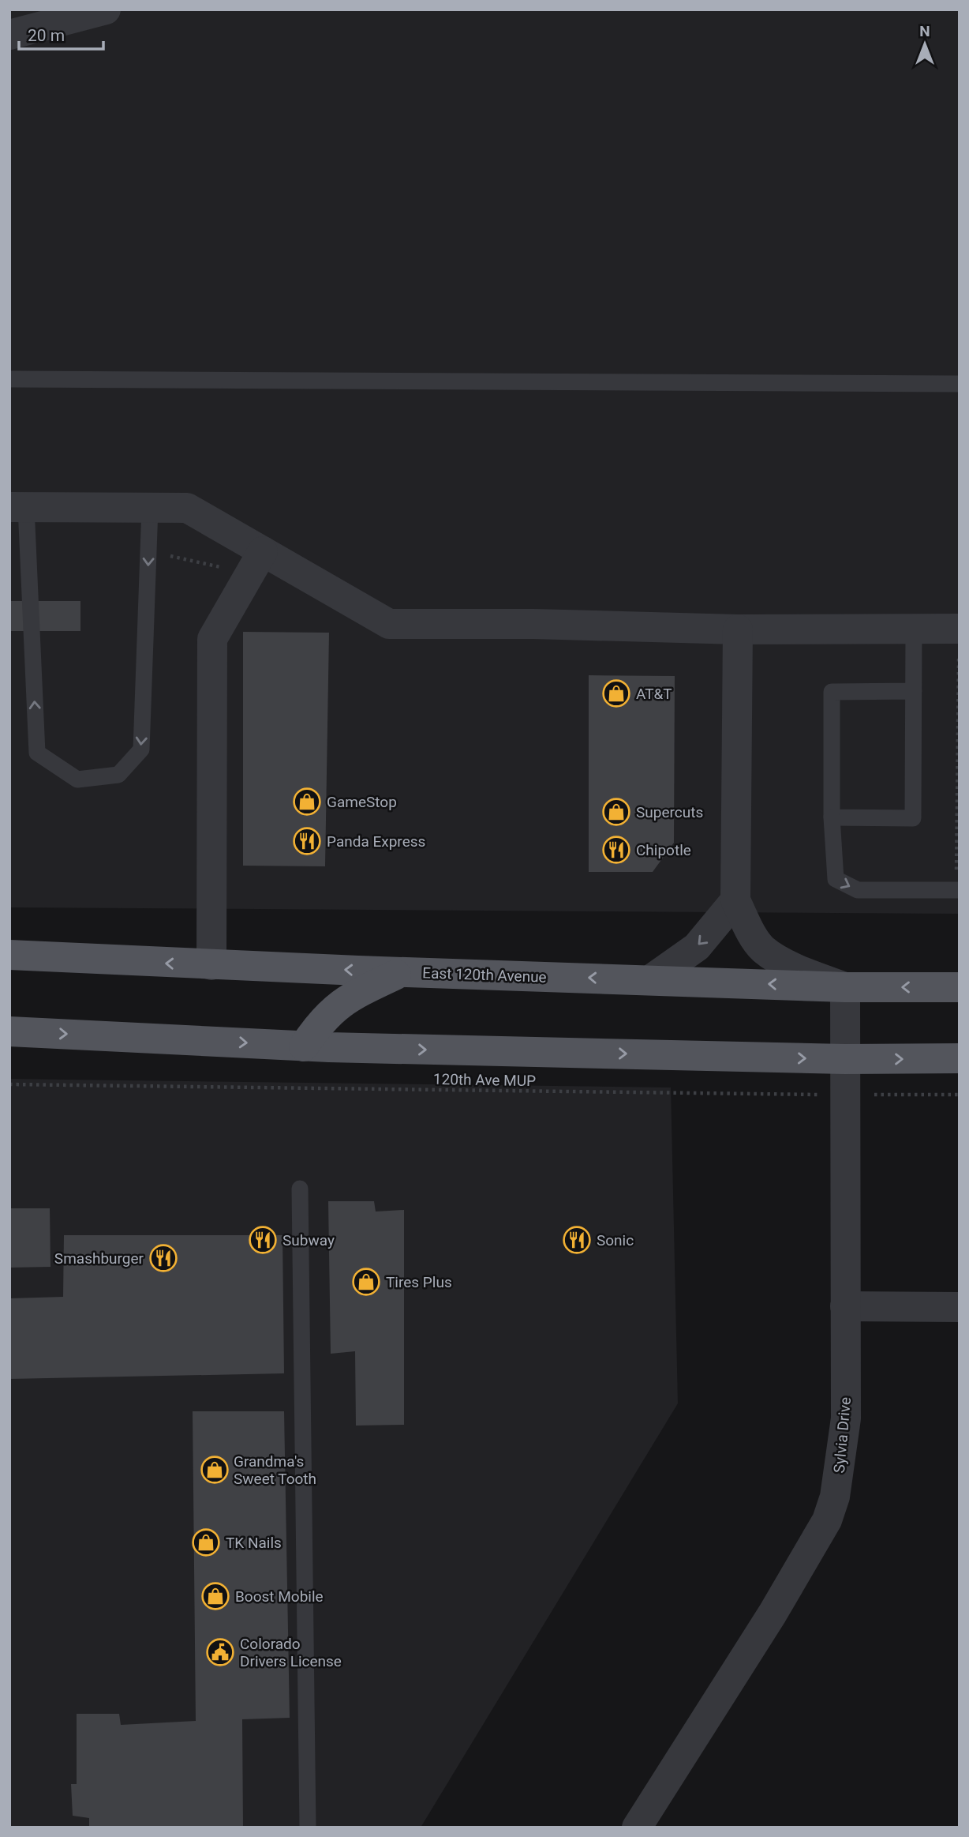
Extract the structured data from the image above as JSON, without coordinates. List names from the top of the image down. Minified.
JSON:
{"streets":{"main road":["East 120th Avenue"],"street":["Sylvia Drive"],"path":["120th Ave MUP"]},"crossings":[["East 120th Avenue","Sylvia Drive"],["120th Ave MUP","Sylvia Drive"]],"places":{"shop":["AT&T","GameStop","Supercuts","Tires Plus","Grandma's Sweet Tooth","TK Nails","Boost Mobile"],"restaurant":["Panda Express","Chipotle","Subway","Sonic","Smashburger"],"public building":["Colorado Drivers License"]},"scale_bar":"20 m","north":"top"}
